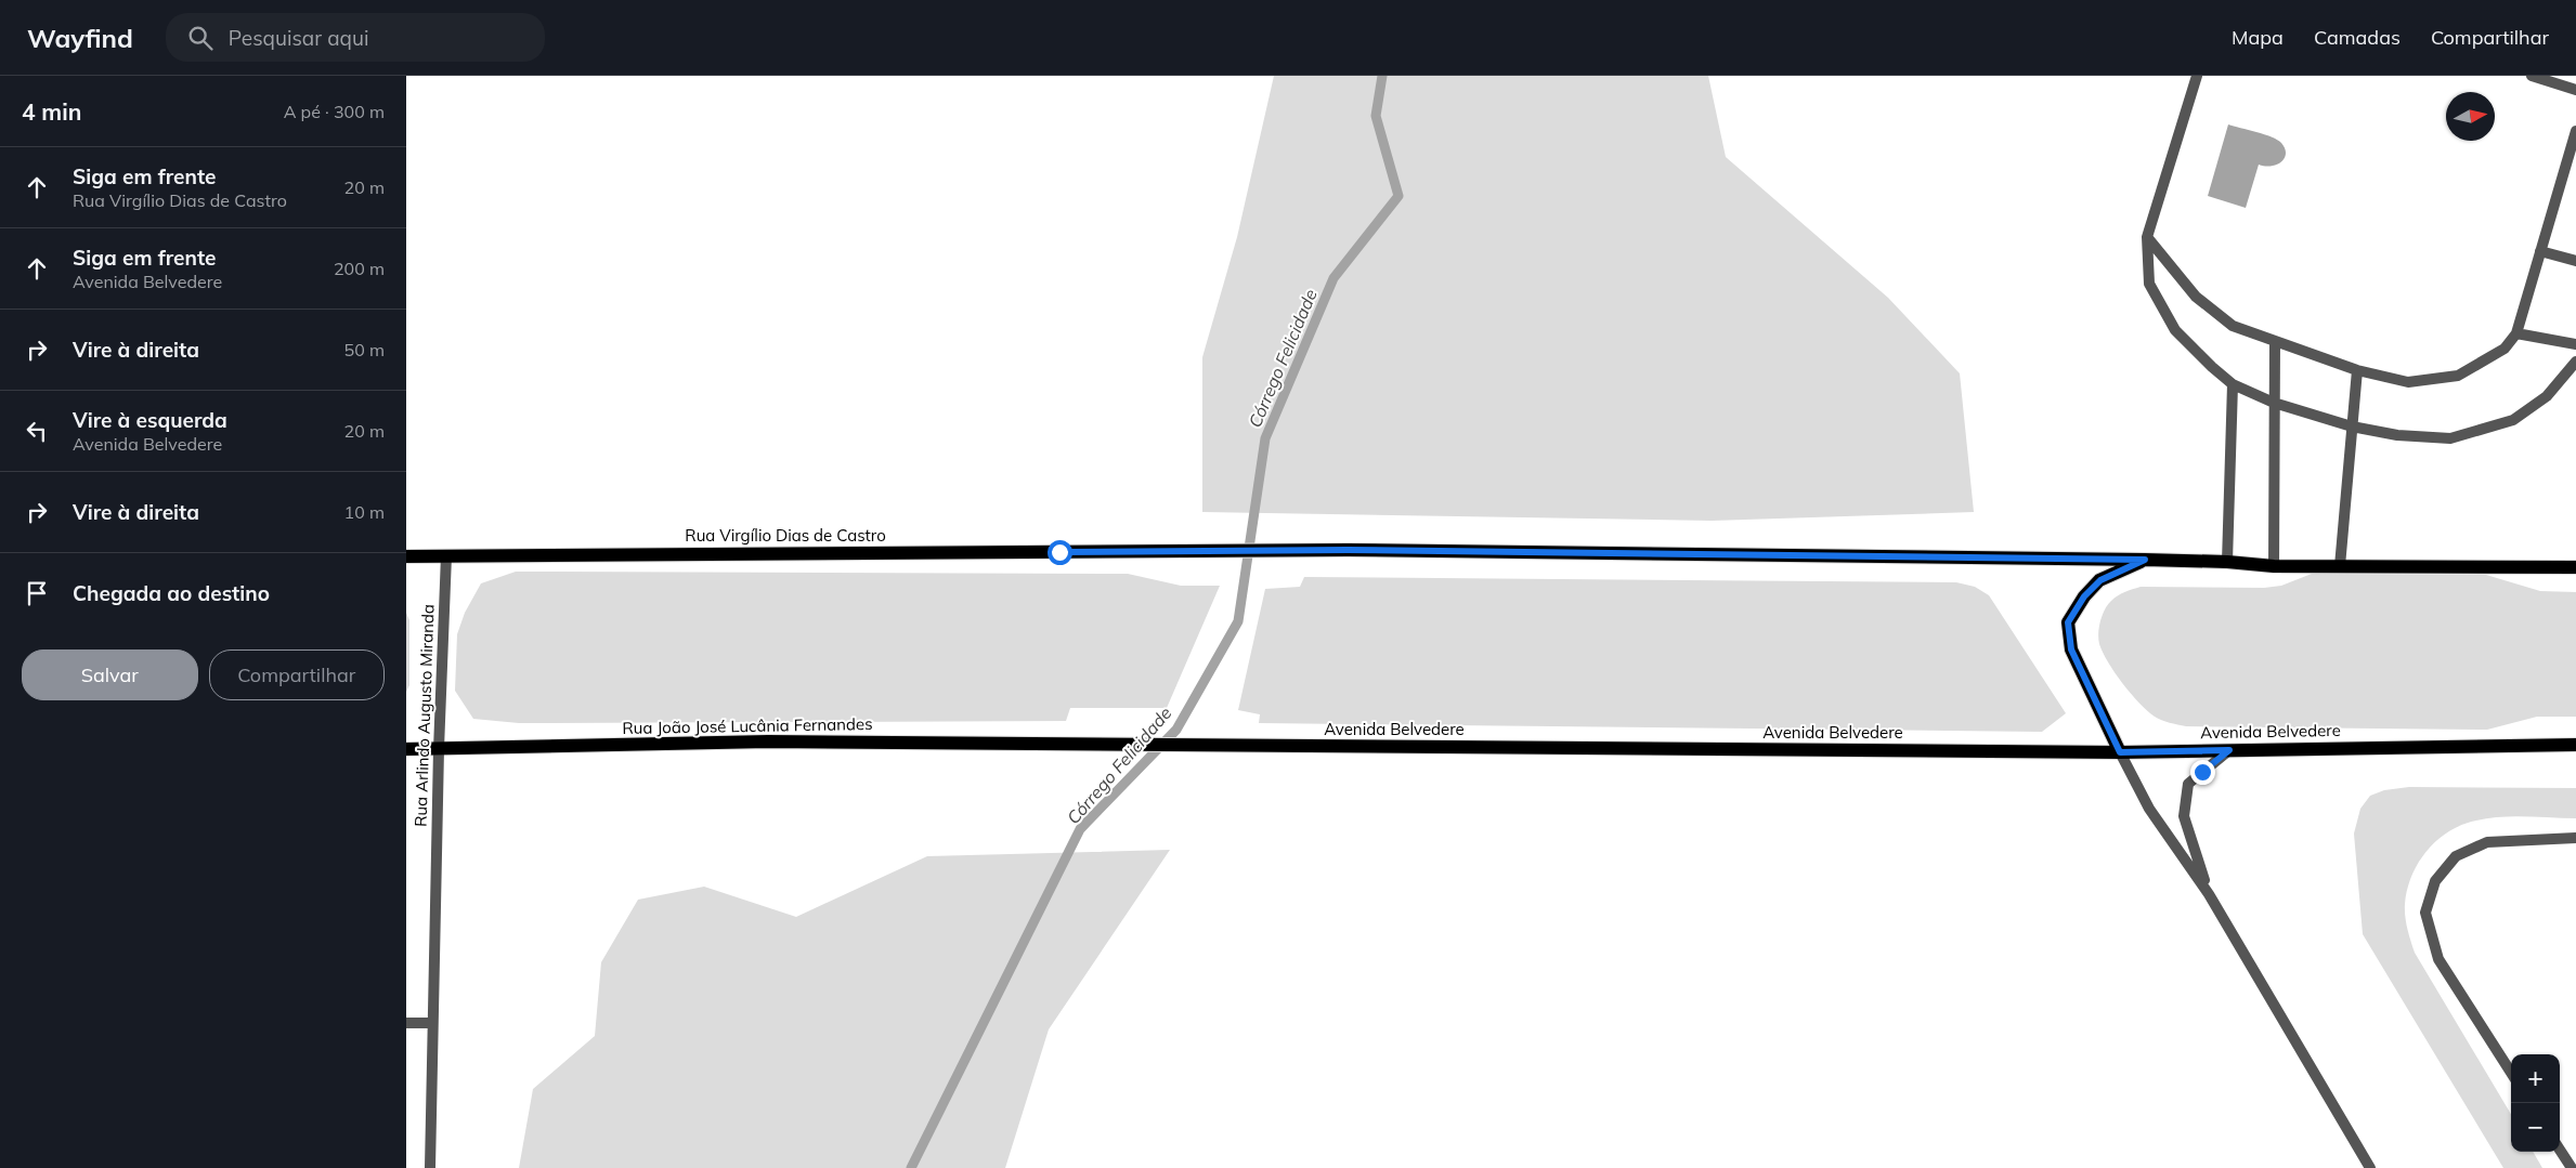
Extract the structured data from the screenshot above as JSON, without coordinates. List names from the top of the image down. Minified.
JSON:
{"streets":{"main road":["Rua Virgílio Dias de Castro","Rua João José Lucânia Fernandes","Avenida Belvedere"],"street":["Rua Arlindo Augusto Miranda"]},"crossings":[["Rua Virgílio Dias de Castro","Rua Arlindo Augusto Miranda"],["Rua Arlindo Augusto Miranda","Rua João José Lucânia Fernandes"],["Rua João José Lucânia Fernandes","Avenida Belvedere"]],"water":["Córrego Felicidade"],"north":"right","page":{"header":"Wayfind","search":"Pesquisar aqui","nav":["Mapa","Camadas","Compartilhar"],"heading":["4 min","A pé · 300 m"],"list":[["Siga em frente","Rua Virgílio Dias de Castro","20 m"],["Siga em frente","Avenida Belvedere","200 m"],["Vire à direita","50 m"],["Vire à esquerda","Avenida Belvedere","20 m"],["Vire à direita","10 m"],"Chegada ao destino"],"buttons":["Salvar","Compartilhar"],"map_buttons":["+","−"]}}
